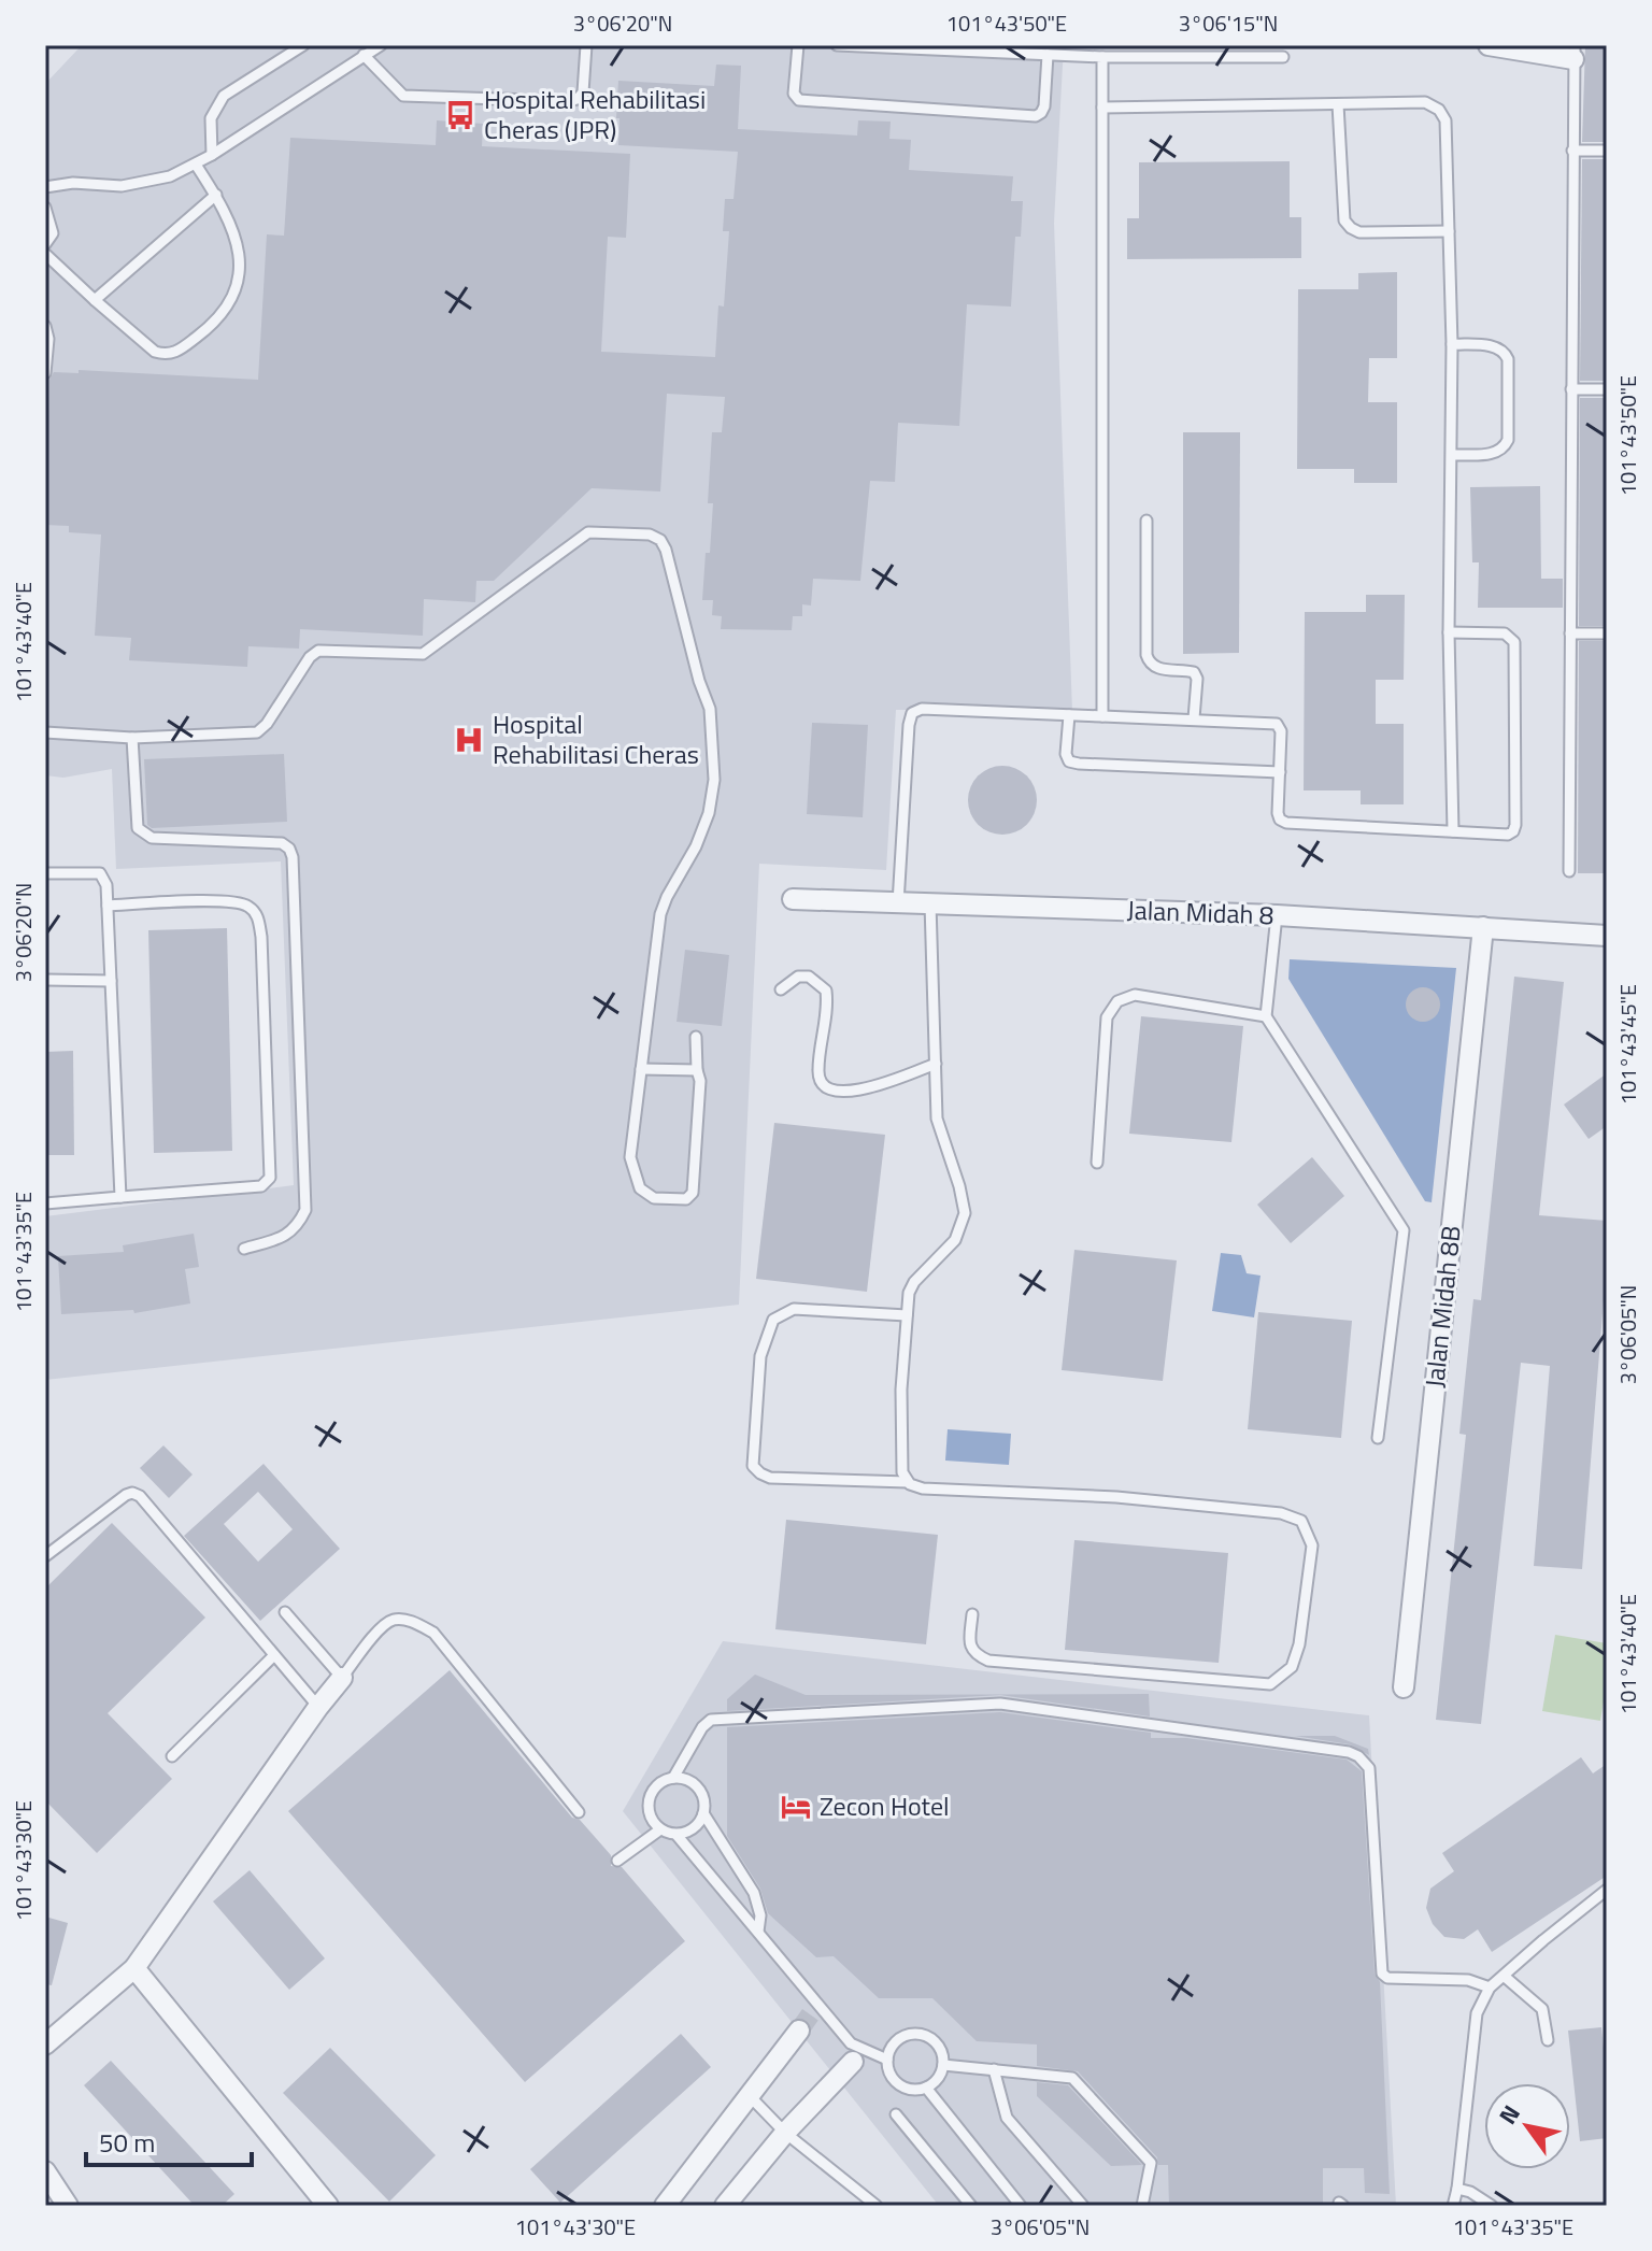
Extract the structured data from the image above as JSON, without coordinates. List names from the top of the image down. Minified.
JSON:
{"streets":{"street":["Jalan Midah 8","Jalan Midah 8B"]},"crossings":[["Jalan Midah 8","Jalan Midah 8B"]],"places":{"bus stop":["Hospital Rehabilitasi Cheras (JPR)"],"hospital":["Hospital Rehabilitasi Cheras"],"hotel":["Zecon Hotel"]},"scale_bar":"50 m","north":"top left","coordinates":["3°06'20\"N","101°43'50\"E","3°06'15\"N","101°43'40\"E","101°43'45\"E","101°43'35\"E","3°06'05\"N","101°43'30\"E"]}
